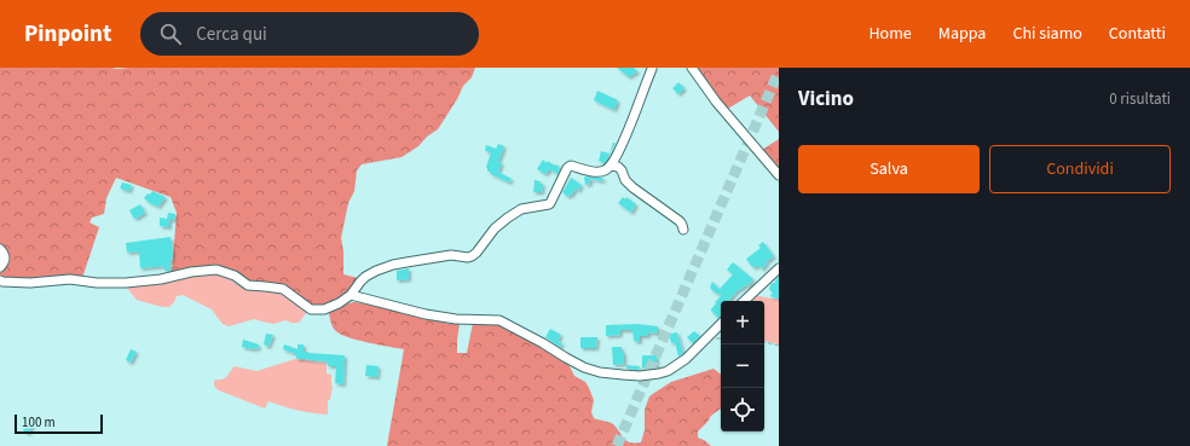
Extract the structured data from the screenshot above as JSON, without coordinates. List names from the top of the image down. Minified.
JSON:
{"scale_bar":"100 m","page":{"header":"Pinpoint","search":"Cerca qui","nav":["Home","Mappa","Chi siamo","Contatti"],"heading":["Vicino","0 risultati"],"buttons":["Salva","Condividi"],"map_buttons":["+","−"],"scale":"100 m"}}
